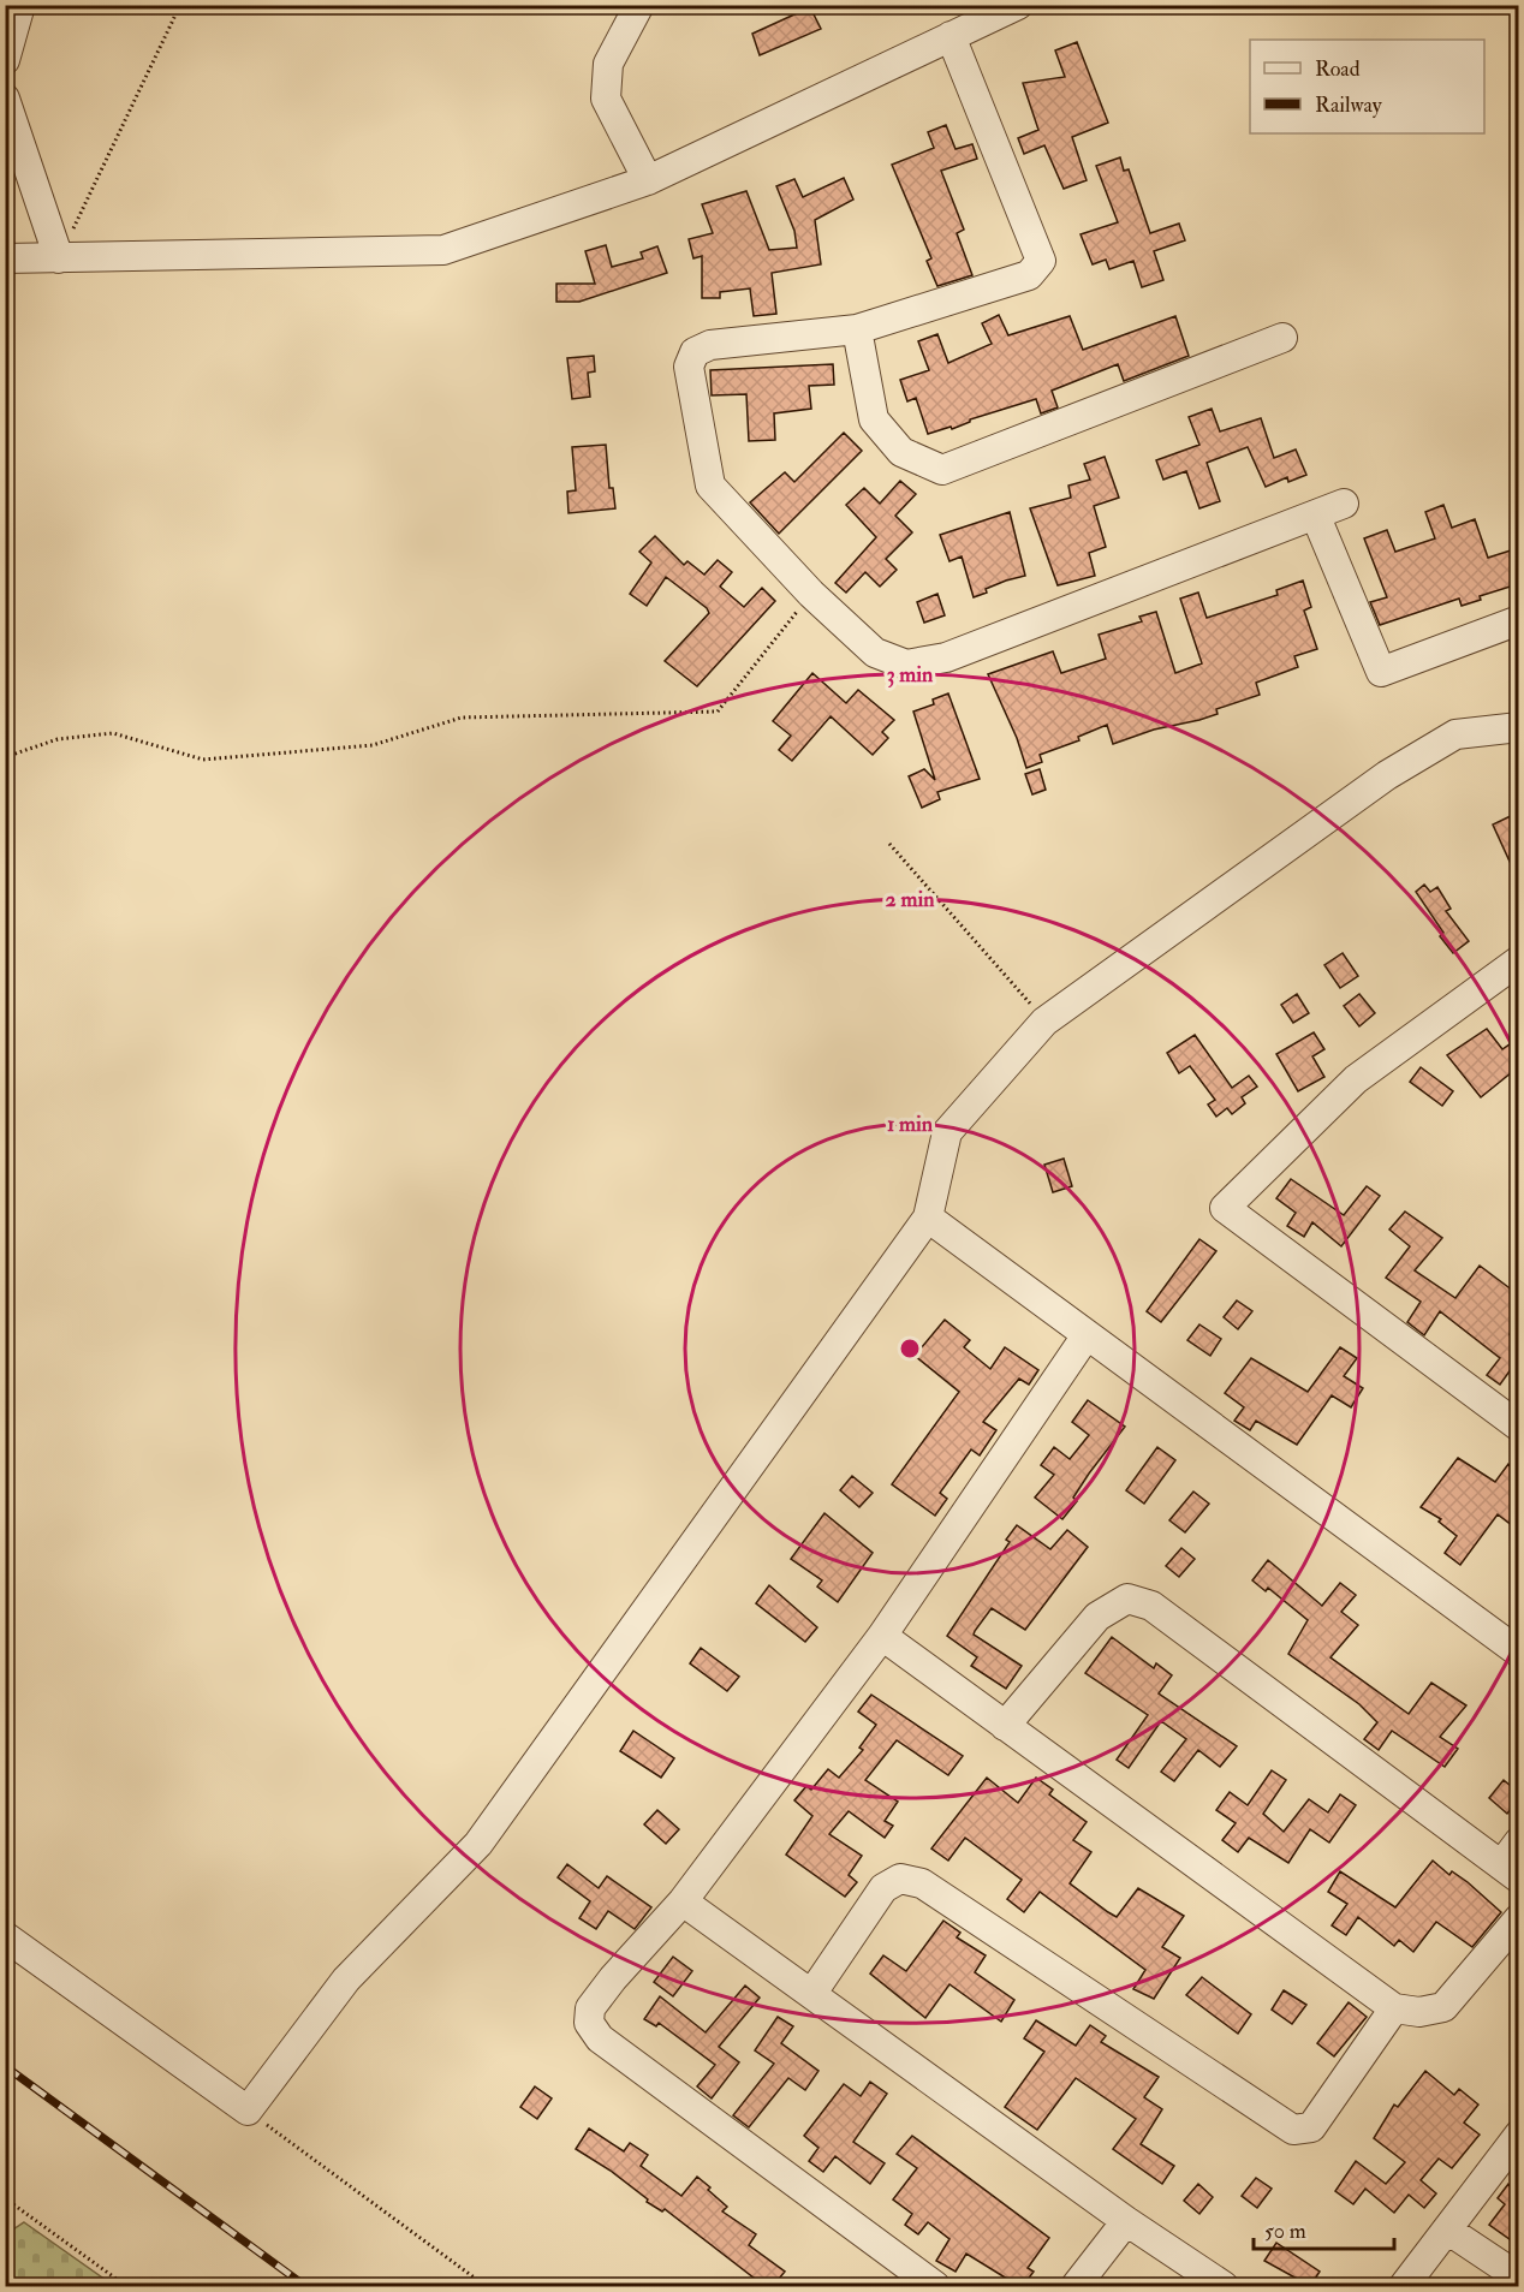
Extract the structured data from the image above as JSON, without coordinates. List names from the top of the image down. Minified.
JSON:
{"legend":["Road","Railway"],"scale_bar":"50 m","rings":["3 min","2 min","1 min"]}
